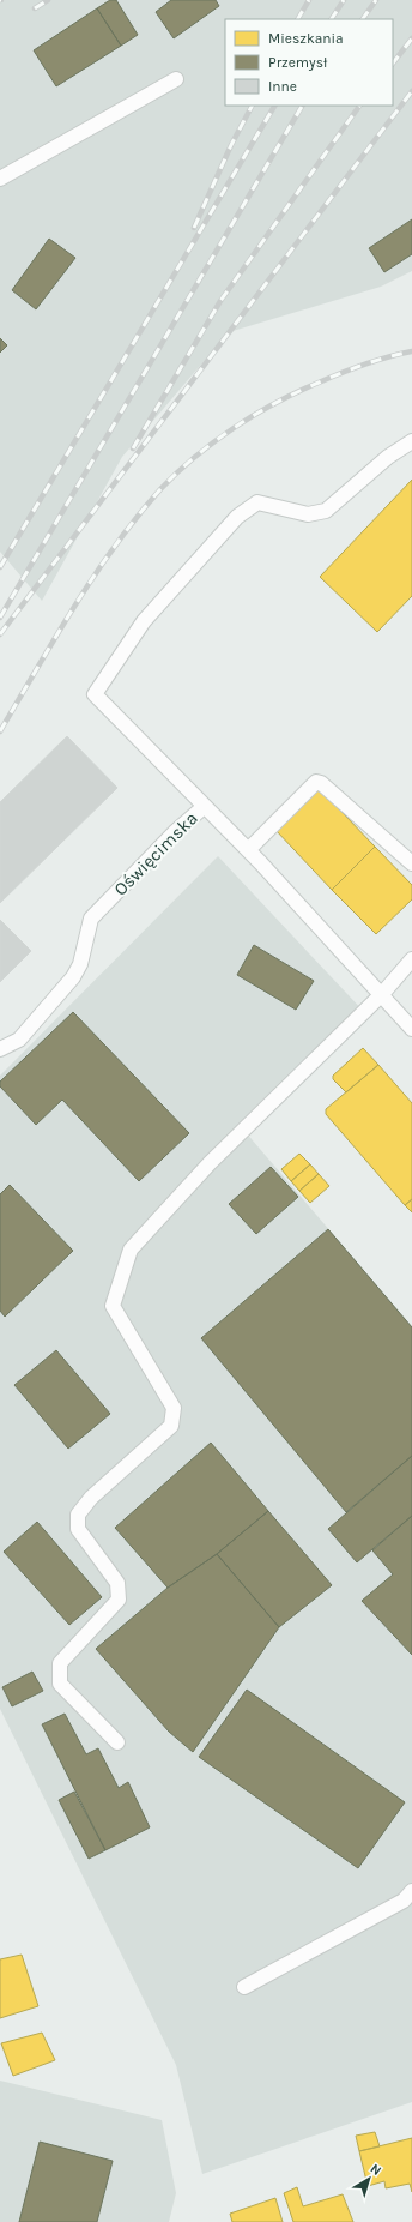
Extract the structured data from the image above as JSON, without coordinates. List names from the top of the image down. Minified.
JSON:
{"streets":{"lane":["Oświęcimska"]},"legend":["Mieszkania","Przemysł","Inne"],"north":"top right"}
